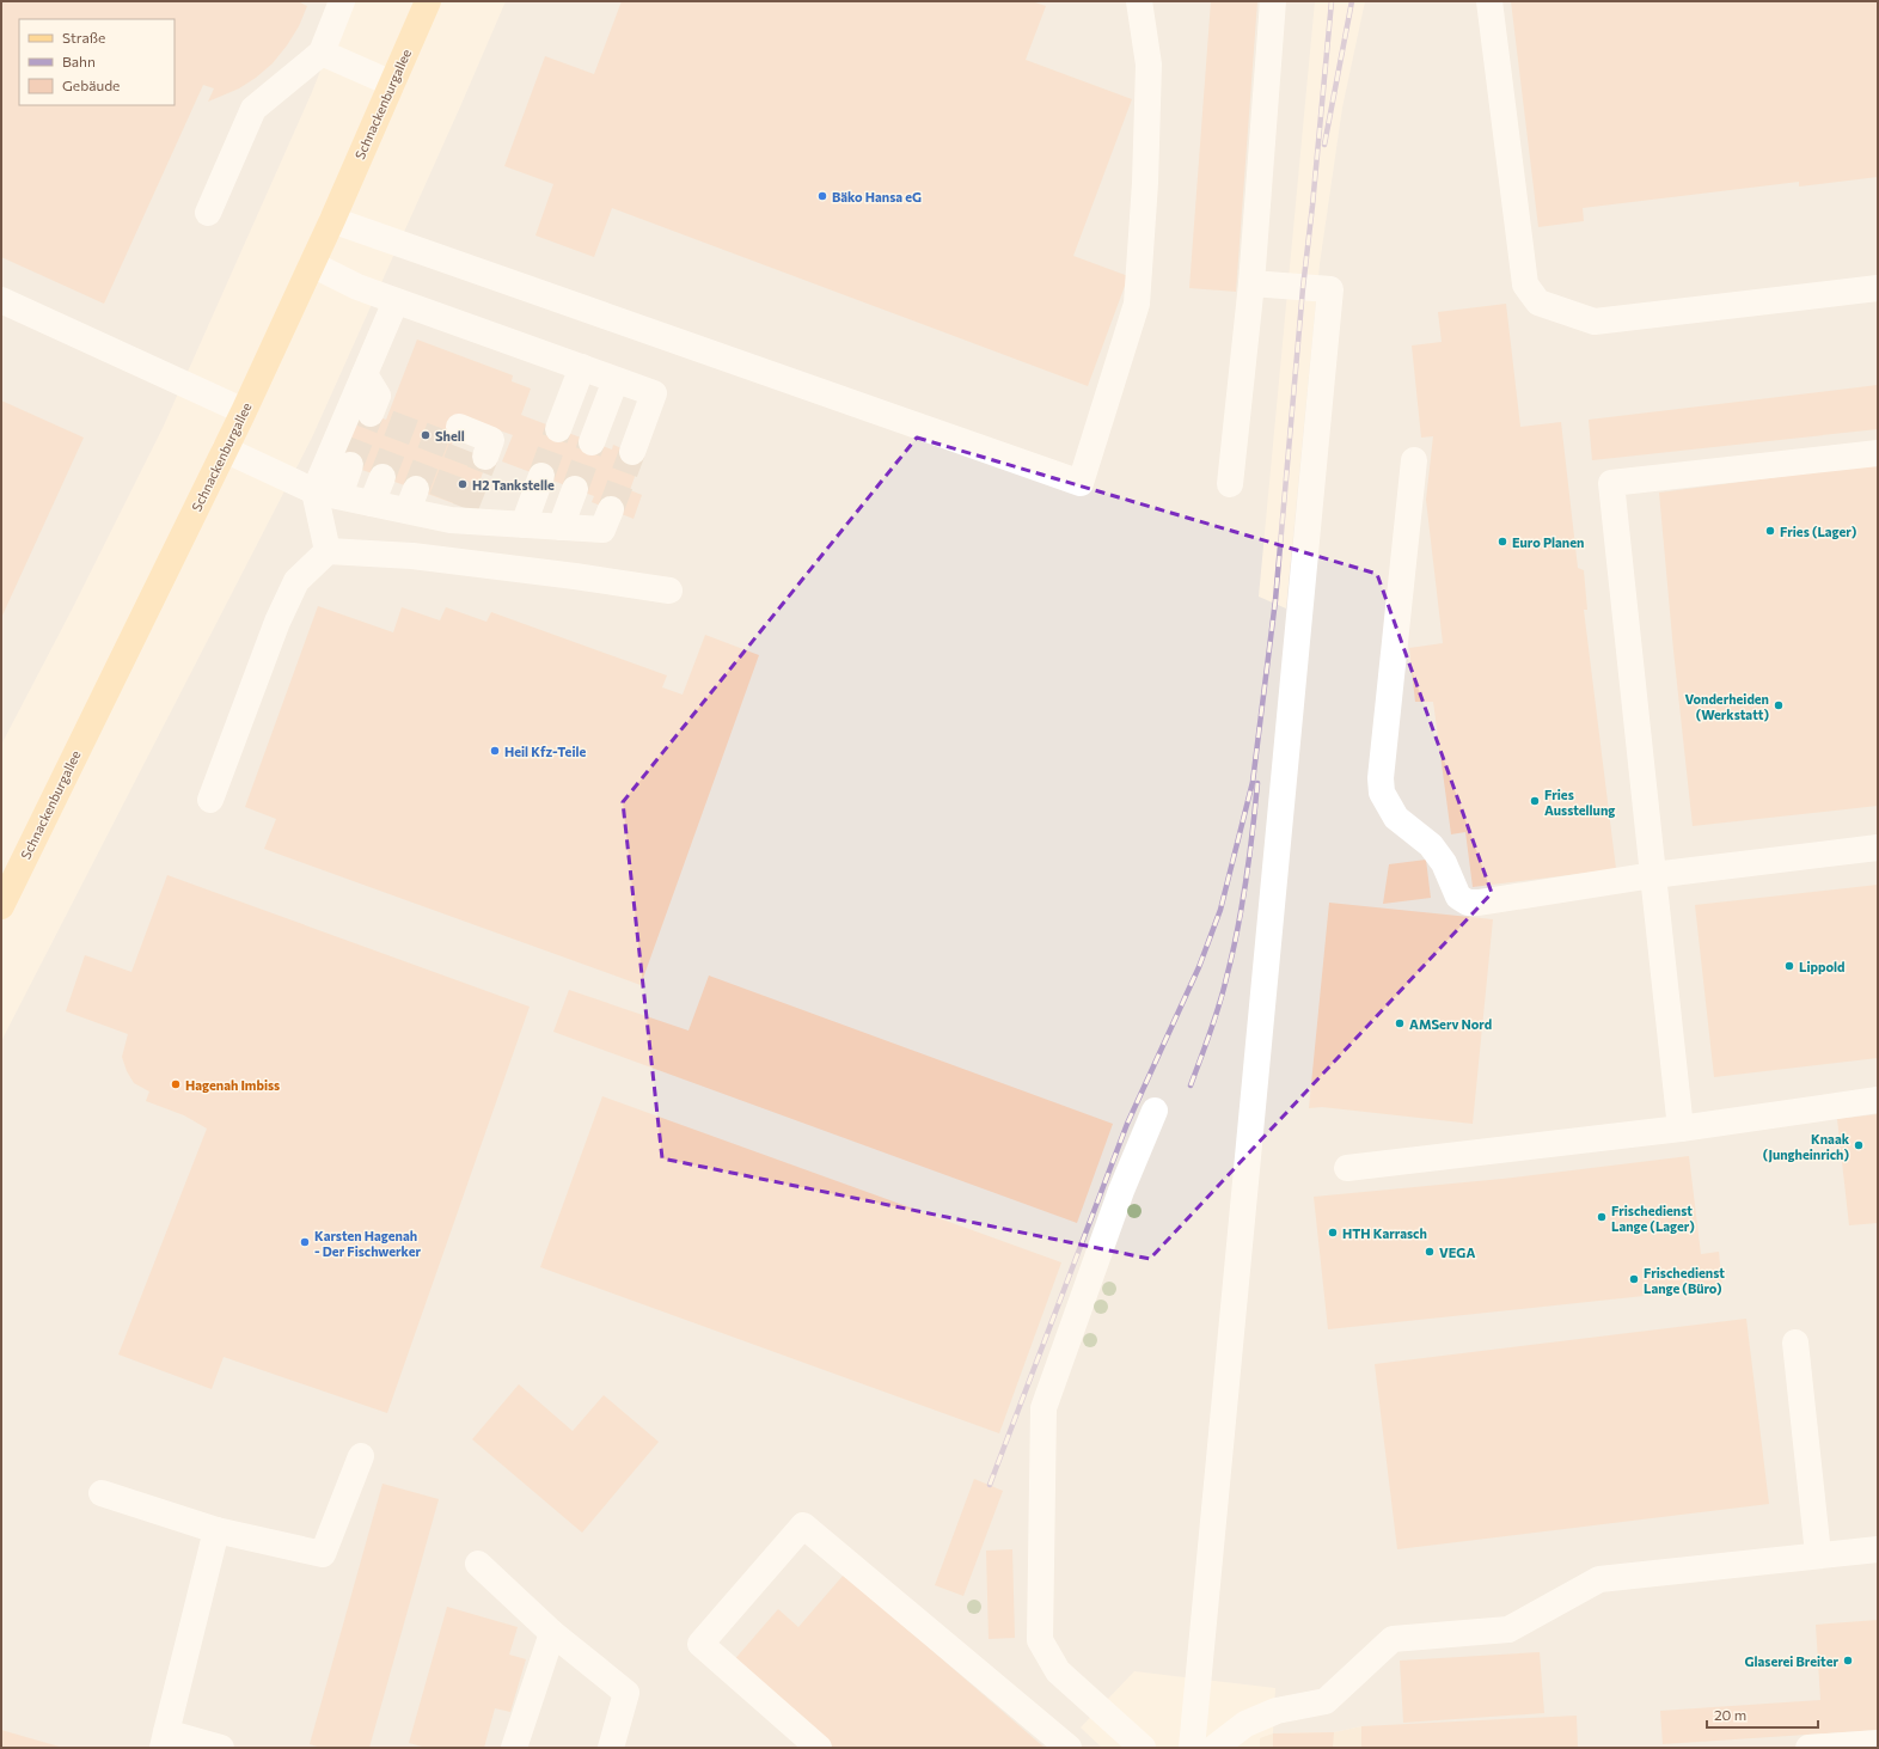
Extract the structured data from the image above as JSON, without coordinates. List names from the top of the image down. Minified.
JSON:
{"streets":{"main road":["Schnackenburgallee"]},"places":["Bäko Hansa eG","Shell","H2 Tankstelle","Fries (Lager)","Euro Planen","Vonderheiden (Werkstatt)","Heil Kfz-Teile","Fries Ausstellung","Lippold","AMServ Nord","Hagenah Imbiss","Knaak (Jungheinrich)","Frischedienst Lange (Lager)","HTH Karrasch","Karsten Hagenah - Der Fischwerker","VEGA","Frischedienst Lange (Büro)","Glaserei Breiter"],"legend":["Straße","Bahn","Gebäude"],"scale_bar":"20 m"}
